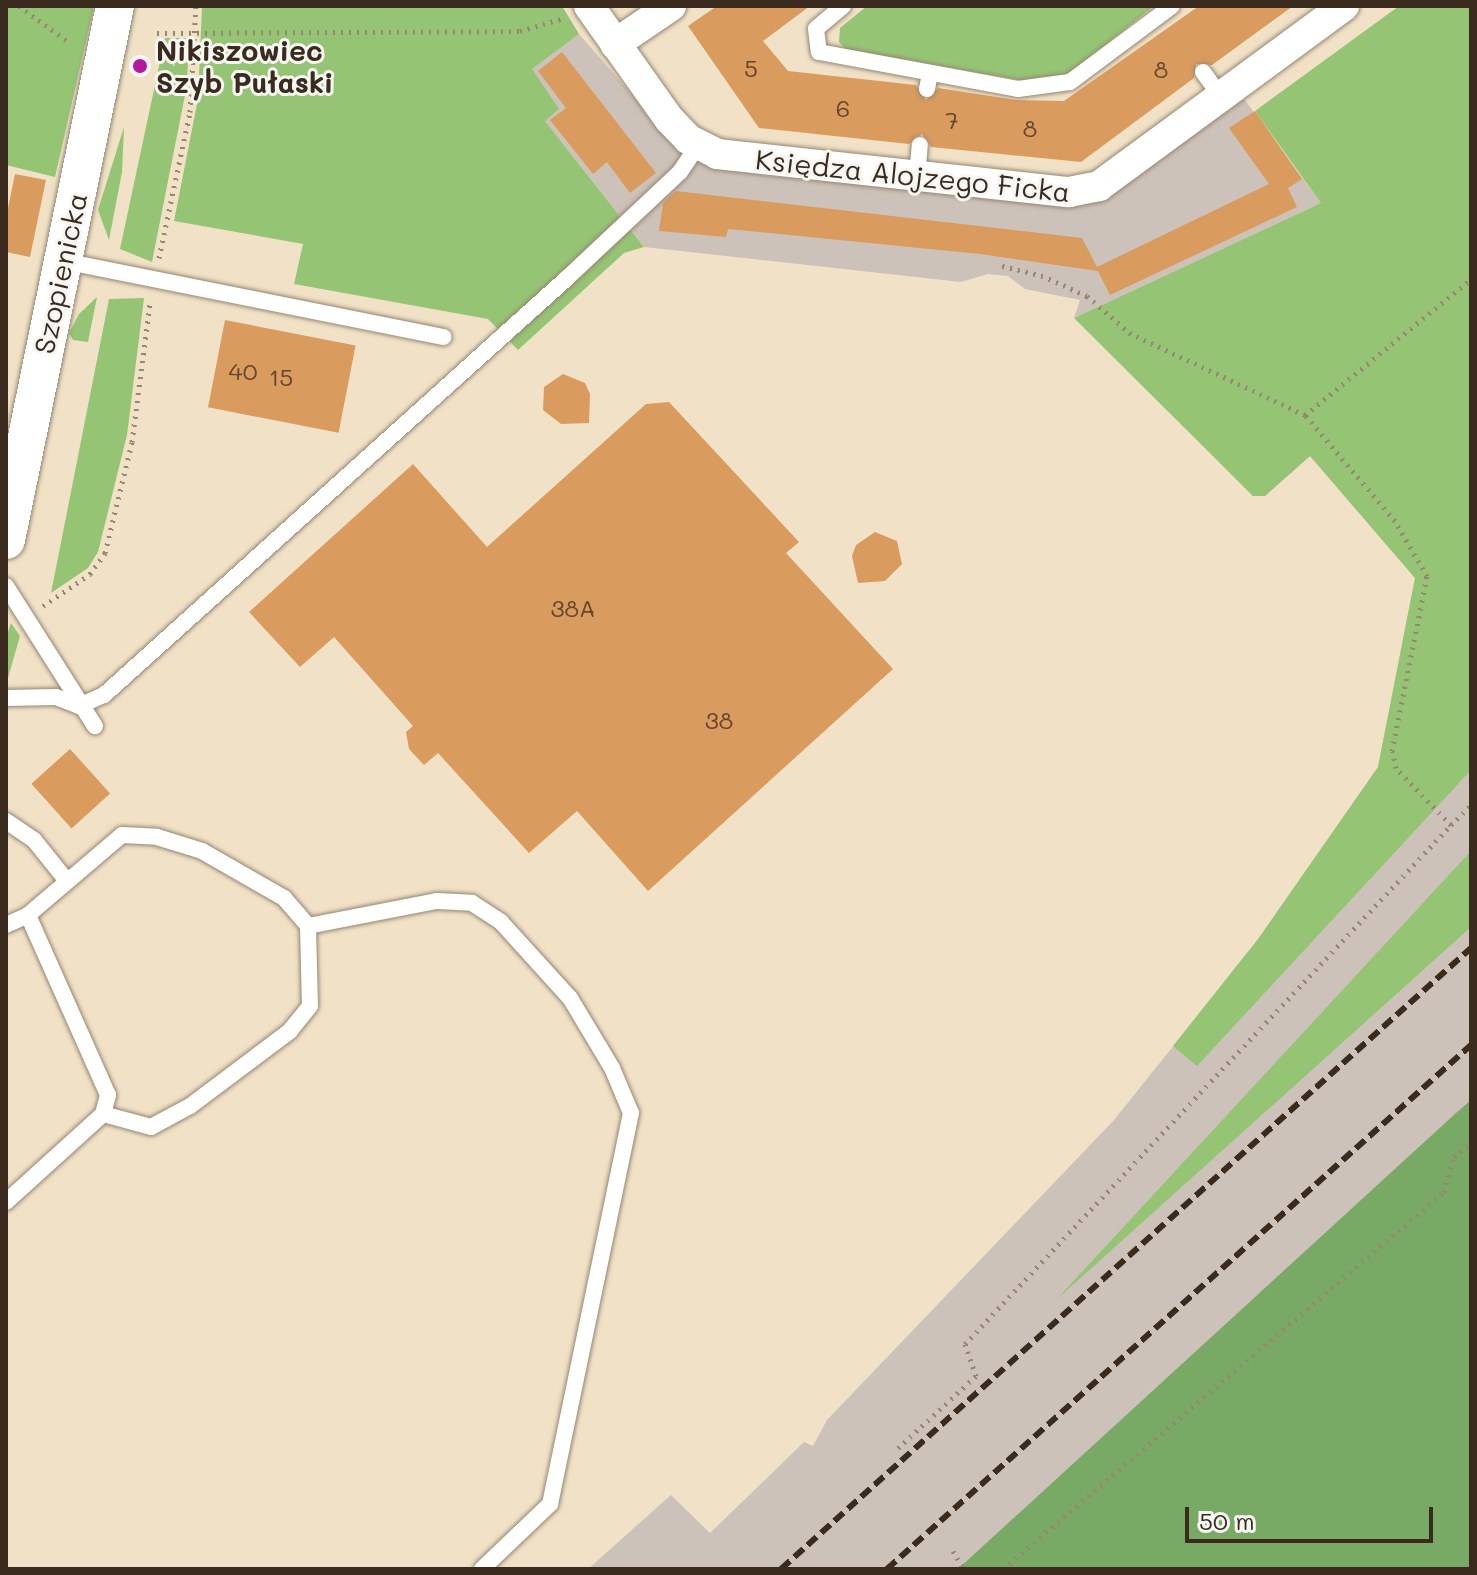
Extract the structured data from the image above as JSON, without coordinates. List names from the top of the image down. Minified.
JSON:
{"streets":{"street":["Księdza Alojzego Ficka","Szopienicka"]},"places":["Nikiszowiec Szyb Pułaski"],"house_numbers":["5","8","6","7","8","40","15","38A","38"],"scale_bar":"50 m"}
